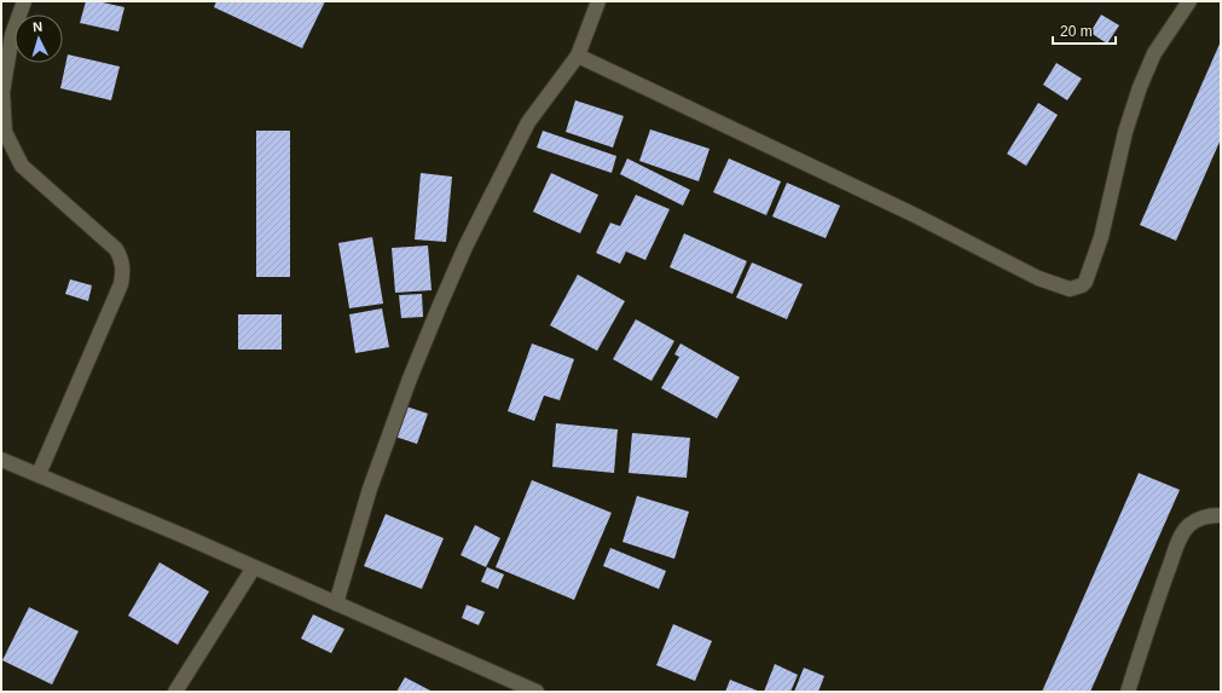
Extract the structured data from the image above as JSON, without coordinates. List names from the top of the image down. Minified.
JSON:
{"scale_bar":"20 m","north":"top"}
